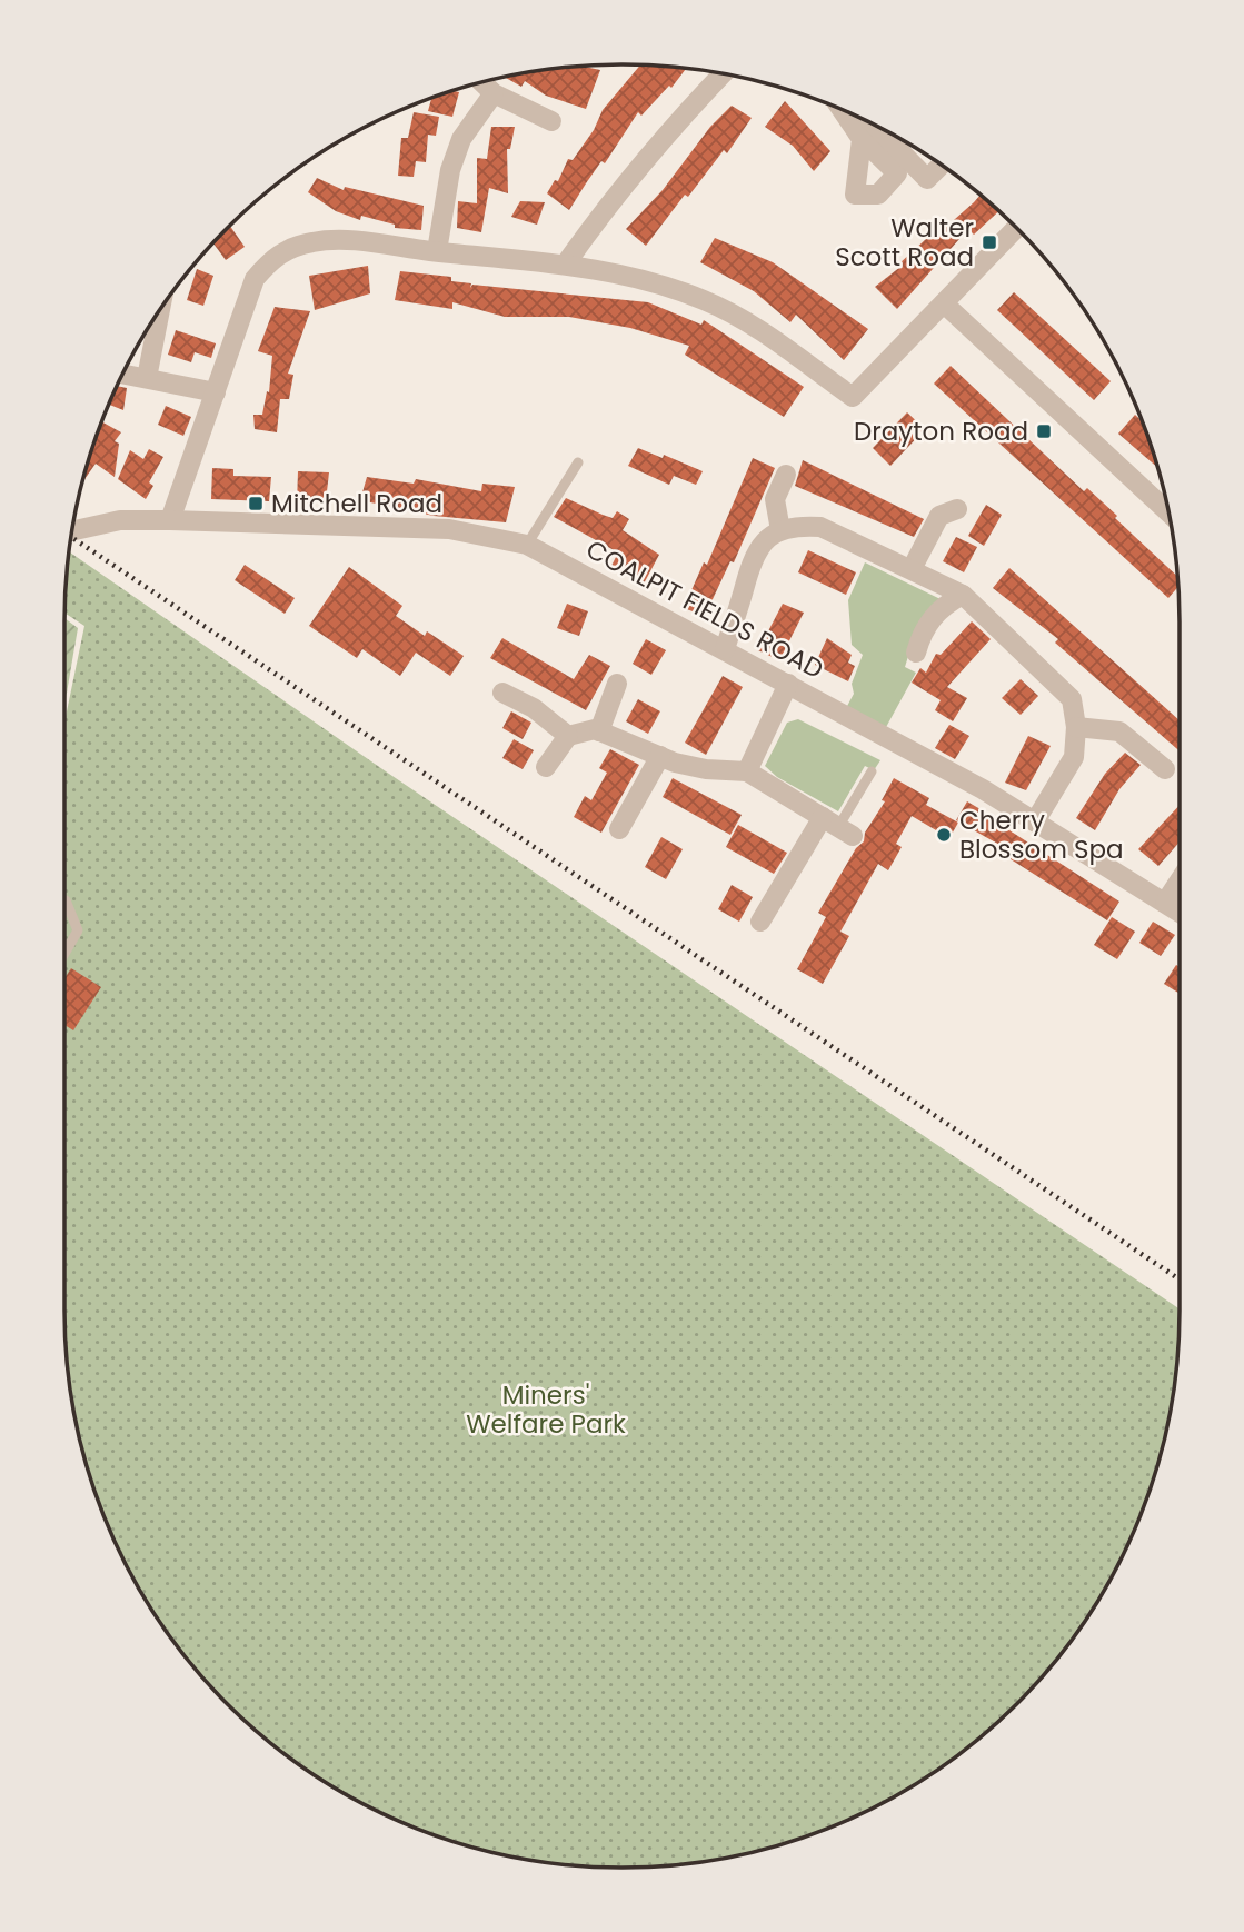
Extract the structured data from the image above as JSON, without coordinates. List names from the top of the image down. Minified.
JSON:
{"streets":{"street":["COALPIT FIELDS ROAD"]},"parks":["Miners' Welfare Park"],"places":{"transit":["Walter Scott Road","Drayton Road","Mitchell Road"],"other":["Cherry Blossom Spa"]}}
